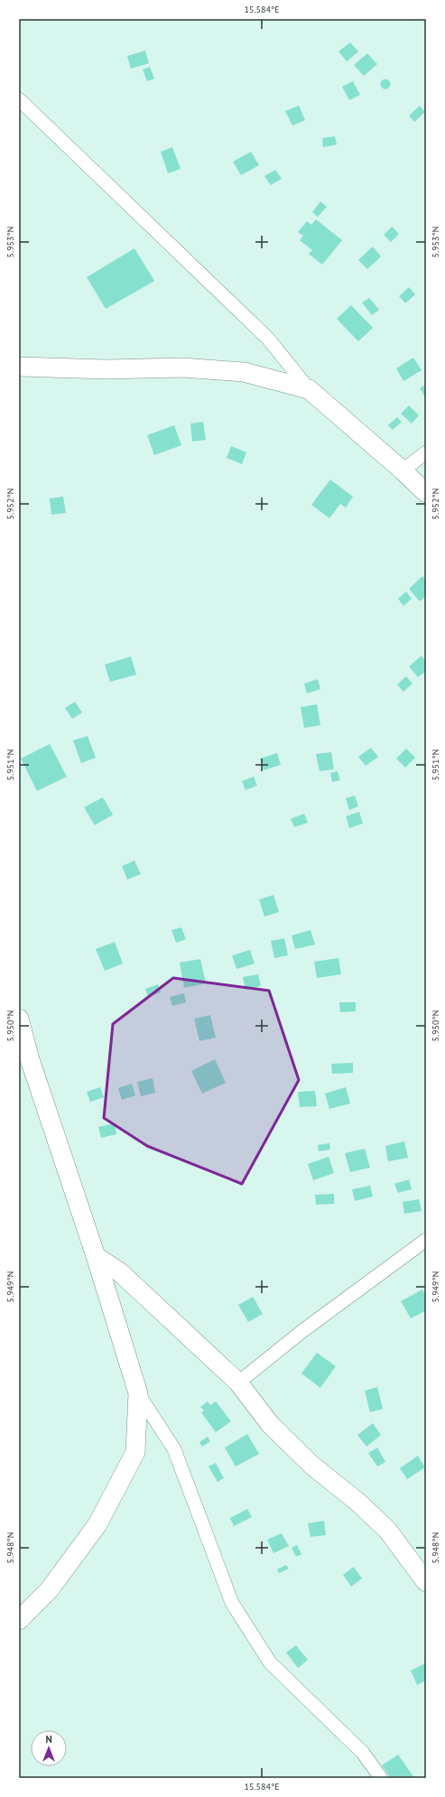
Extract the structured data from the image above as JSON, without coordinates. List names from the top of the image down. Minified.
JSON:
{"north":"top","coordinates":["15.584°E","5.953°N","5.952°N","5.951°N","5.950°N","5.949°N","5.948°N"]}
